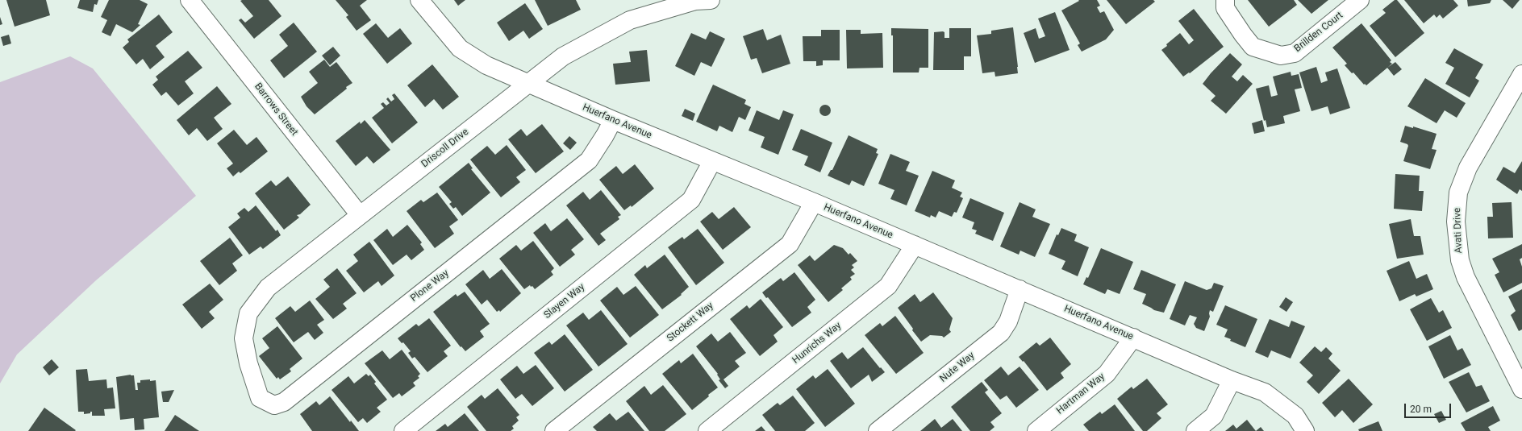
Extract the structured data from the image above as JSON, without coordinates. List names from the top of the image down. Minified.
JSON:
{"streets":{"street":["Brillden Court","Barrows Street","Huerfano Avenue","Driscoll Drive","Avati Drive","Plone Way","Slayen Way","Stockett Way","Hunrichs Way","Nute Way","Hartman Way"]},"crossings":[["Barrows Street","Driscoll Drive"],["Huerfano Avenue","Driscoll Drive"],["Huerfano Avenue","Plone Way"],["Huerfano Avenue","Slayen Way"],["Huerfano Avenue","Stockett Way"],["Huerfano Avenue","Hunrichs Way"],["Huerfano Avenue","Nute Way"],["Huerfano Avenue","Hartman Way"],["Driscoll Drive","Plone Way"]],"scale_bar":"20 m"}
